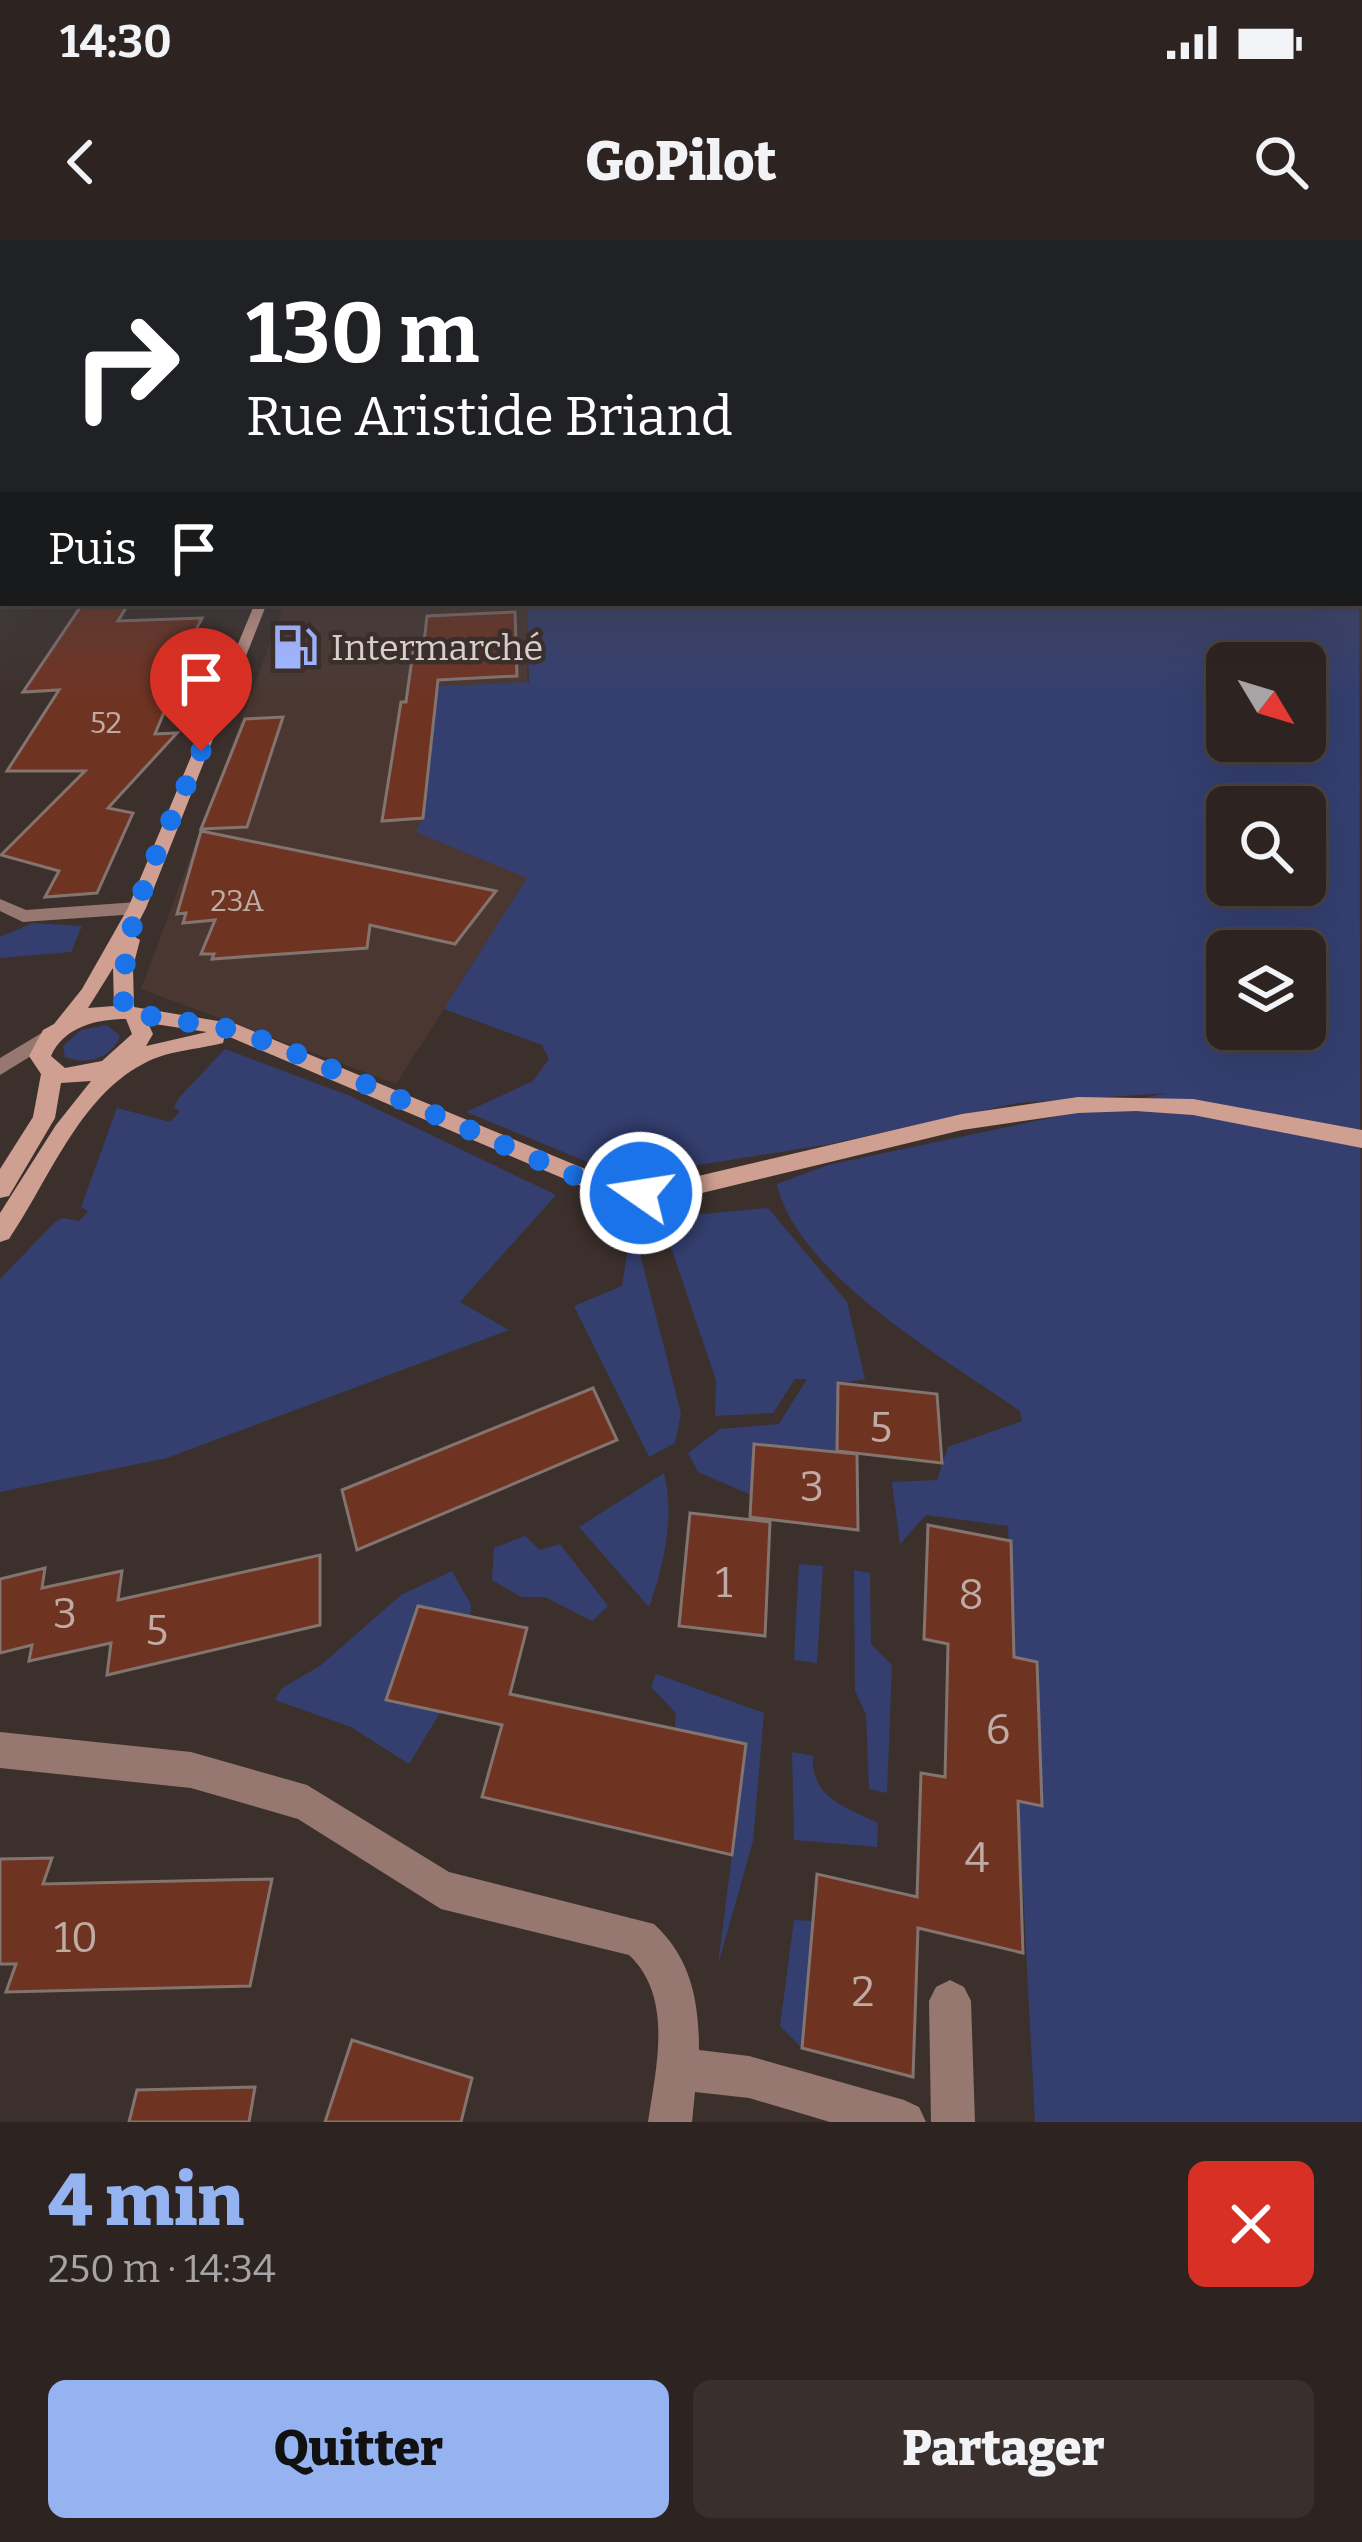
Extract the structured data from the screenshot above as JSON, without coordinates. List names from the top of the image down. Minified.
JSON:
{"places":{"fuel station":["Intermarché"]},"house_numbers":["52","23A","5","3","1","8","3","5","6","4","10","2"],"north":"bottom right","page":{"status":"14:30","header":"GoPilot","turn":["130 m","Rue Aristide Briand"],"then":"Puis","heading":["4 min","250 m · 14:34"],"buttons":["Quitter","Partager"]}}
